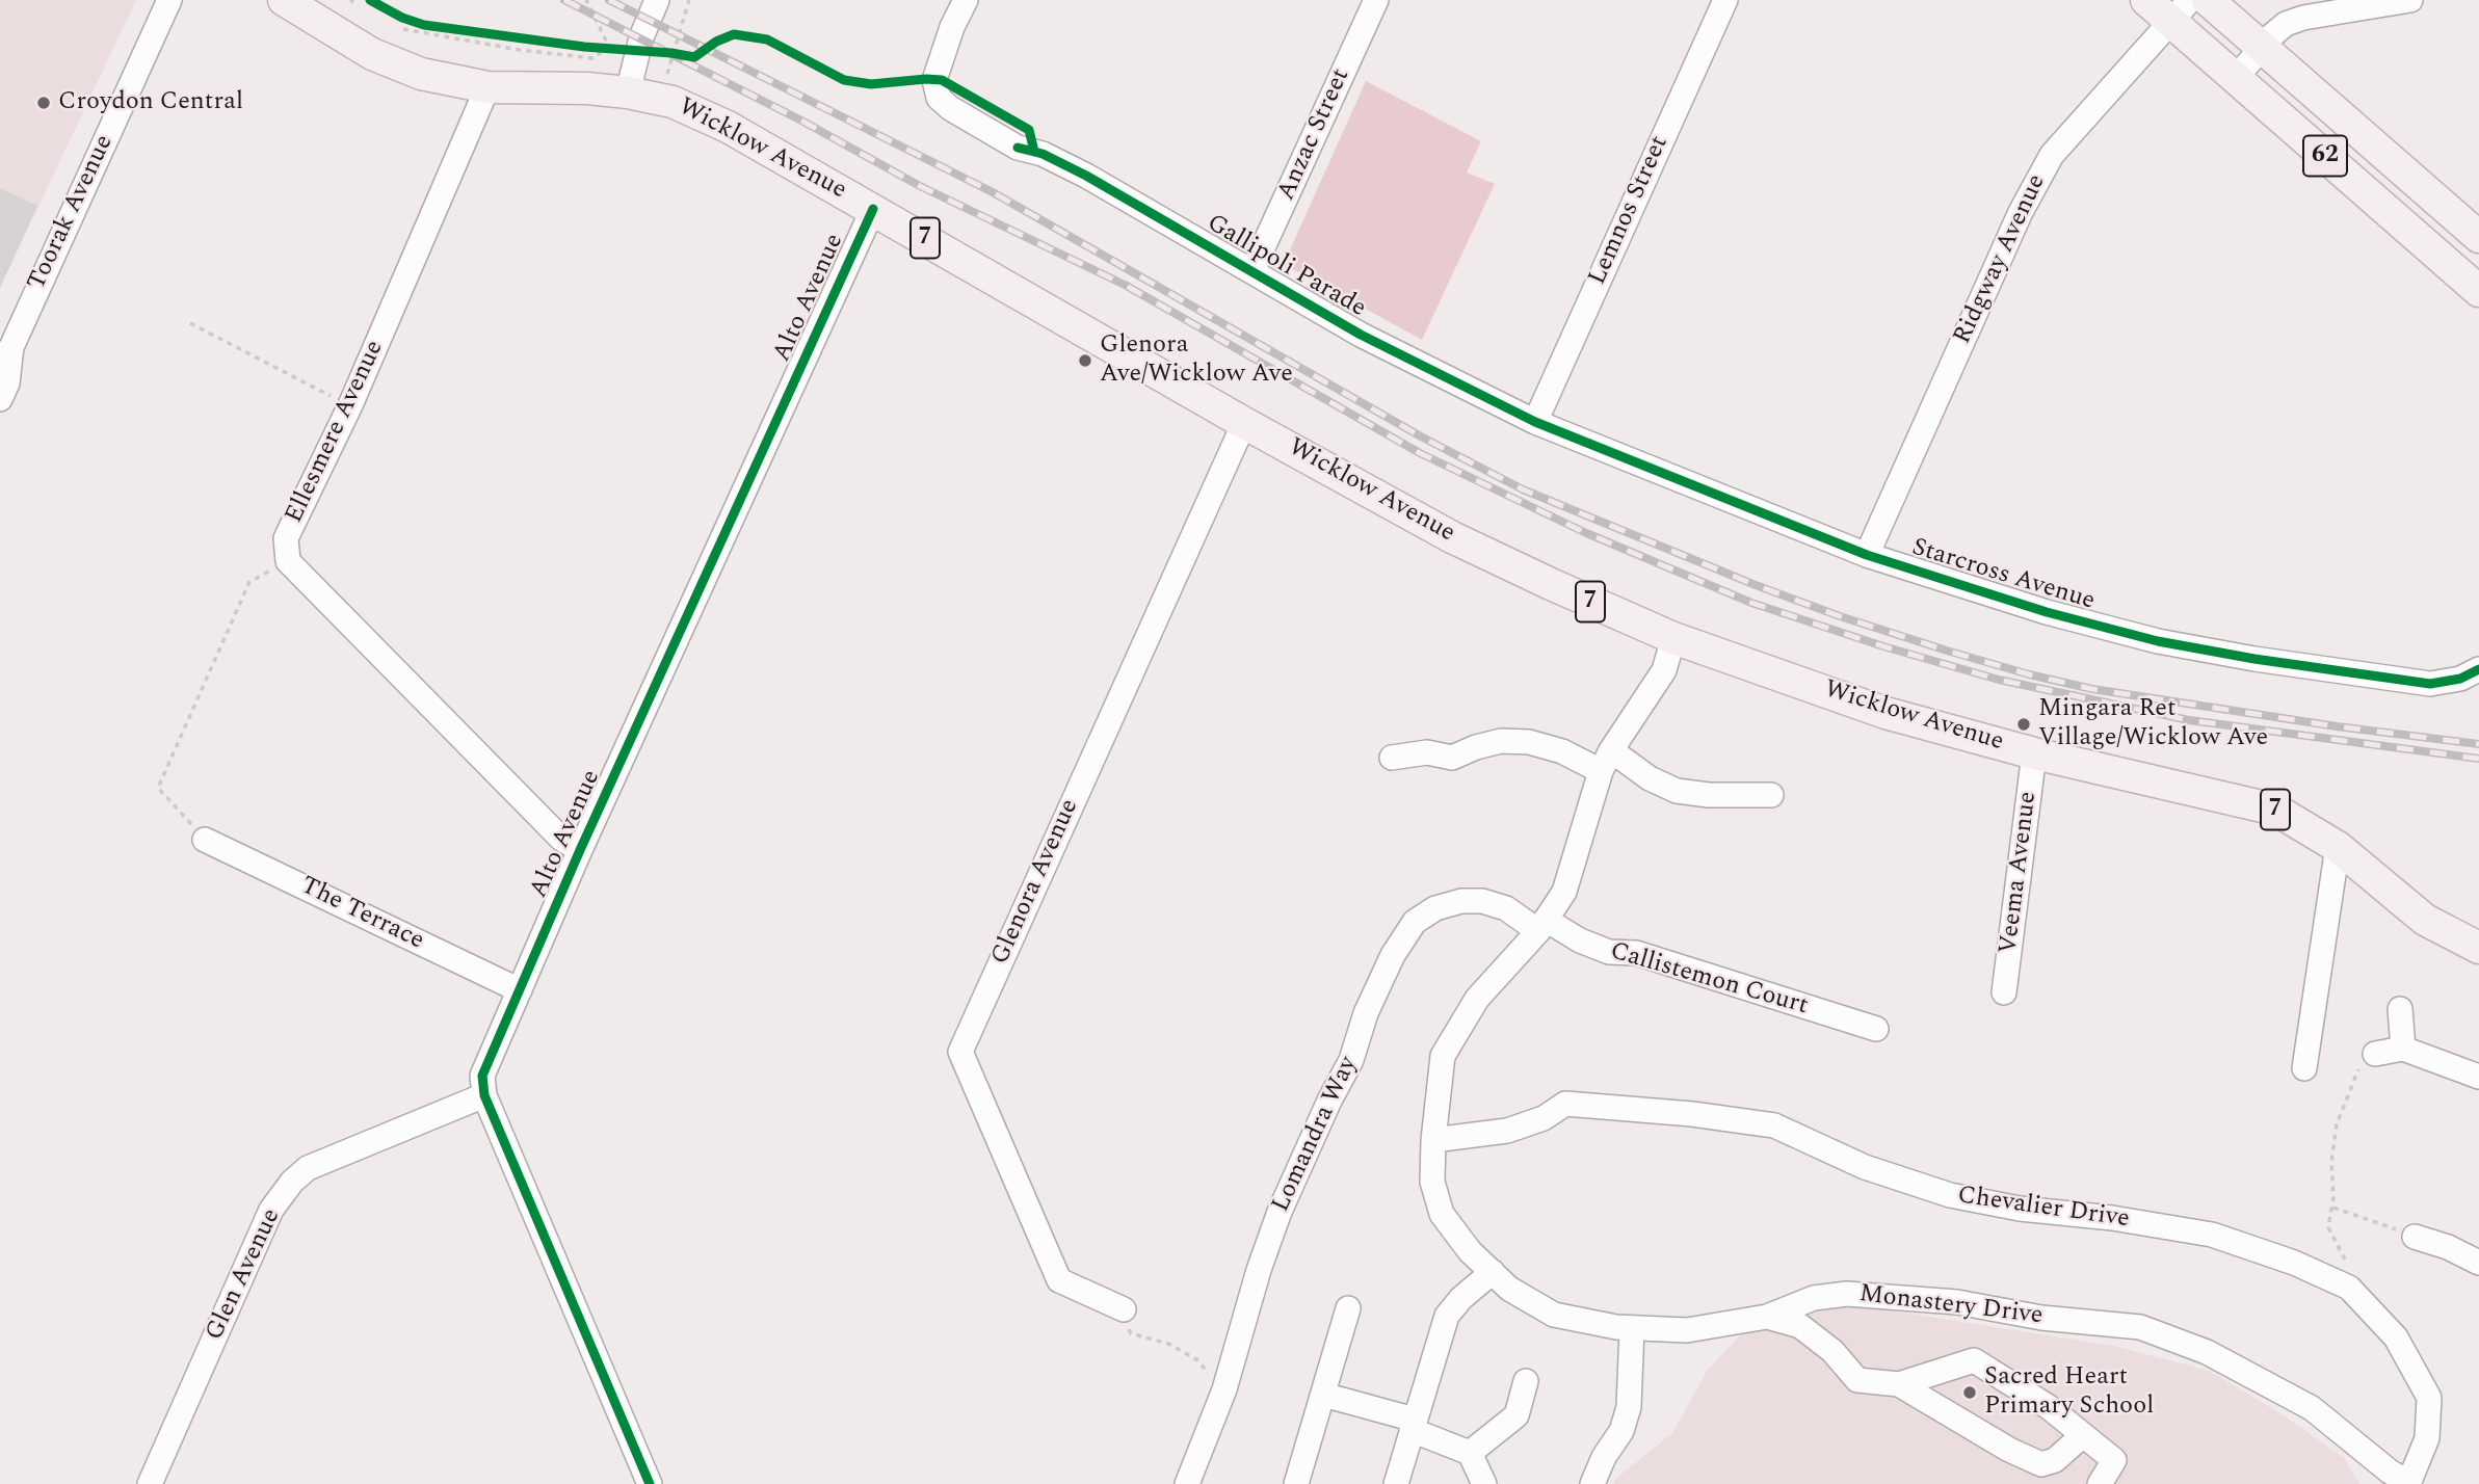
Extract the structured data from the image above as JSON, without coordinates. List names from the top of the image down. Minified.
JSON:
{"streets":{"main road":["Wicklow Avenue","62","7"],"street":["Anzac Street","Lemnos Street","Toorak Avenue","Ridgway Avenue","Gallipoli Parade","Alto Avenue","Ellesmere Avenue","Starcross Avenue","Veema Avenue","Glenora Avenue","The Terrace","Callistemon Court","Lomandra Way","Chevalier Drive","Glen Avenue","Monastery Drive"]},"crossings":[["Anzac Street","Gallipoli Parade"],["Wicklow Avenue","Alto Avenue"],["Wicklow Avenue","Ellesmere Avenue"],["Wicklow Avenue","Veema Avenue"],["Wicklow Avenue","Glenora Avenue"],["Wicklow Avenue","Monastery Drive"],["62","Ridgway Avenue"],["Lemnos Street","Gallipoli Parade"],["Lemnos Street","Starcross Avenue"],["Ridgway Avenue","Starcross Avenue"],["Gallipoli Parade","Starcross Avenue"],["Alto Avenue","Ellesmere Avenue"],["Alto Avenue","The Terrace"],["Alto Avenue","Glen Avenue"],["Callistemon Court","Lomandra Way"],["Callistemon Court","Monastery Drive"],["Lomandra Way","Monastery Drive"],["Chevalier Drive","Monastery Drive"]],"places":["Croydon Central","Glenora Ave/Wicklow Ave","Mingara Ret Village/Wicklow Ave","Sacred Heart Primary School"]}
